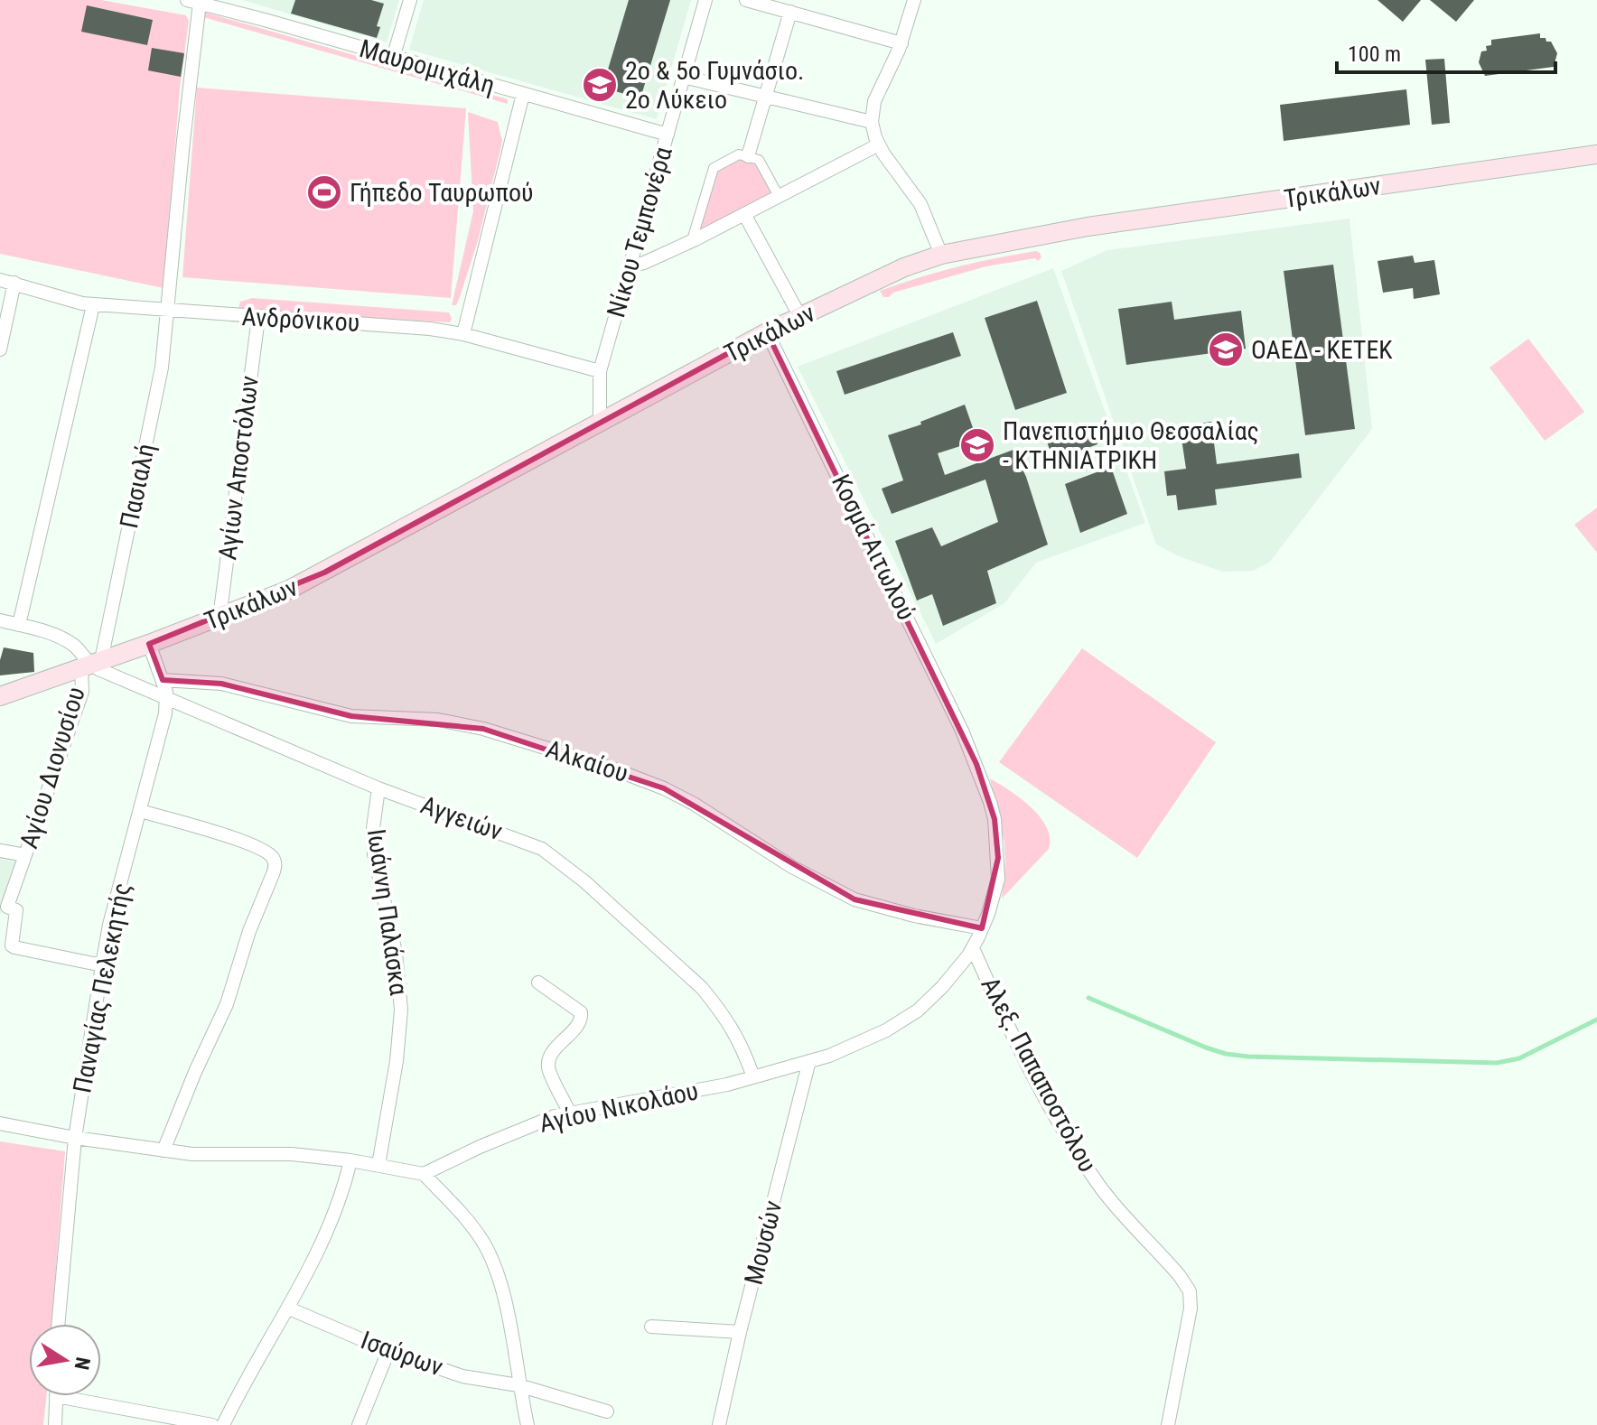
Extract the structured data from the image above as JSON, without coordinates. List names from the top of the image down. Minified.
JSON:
{"streets":{"main road":["Τρικάλων"],"street":["Μαυρομιχάλη","Νίκου Τεμπονέρα","Ανδρόνικου","Αγίων Αποστόλων","Πασιαλή","Κοσμά Αιτωλού","Αλκαίου","Αγίου Διονυσίου","Αγγειών","Ιωάννη Παλάσκα","Παναγίας Πελεκητής","Αλεξ. Παπαποστόλου","Αγίου Νικολάου","Μουσών","Ισαύρων"]},"crossings":[["Μαυρομιχάλη","Νίκου Τεμπονέρα"],["Μαυρομιχάλη","Πασιαλή"],["Τρικάλων","Νίκου Τεμπονέρα"],["Τρικάλων","Αγίων Αποστόλων"],["Τρικάλων","Πασιαλή"],["Τρικάλων","Κοσμά Αιτωλού"],["Τρικάλων","Αγίου Διονυσίου"],["Τρικάλων","Αγγειών"],["Τρικάλων","Παναγίας Πελεκητής"],["Νίκου Τεμπονέρα","Ανδρόνικου"],["Ανδρόνικου","Αγίων Αποστόλων"],["Ανδρόνικου","Πασιαλή"],["Πασιαλή","Αγίου Διονυσίου"],["Πασιαλή","Αγγειών"],["Κοσμά Αιτωλού","Αγίου Νικολάου"],["Αλκαίου","Παναγίας Πελεκητής"],["Αλκαίου","Αγίου Νικολάου"],["Αγίου Διονυσίου","Αγγειών"],["Αγίου Διονυσίου","Παναγίας Πελεκητής"],["Αγγειών","Ιωάννη Παλάσκα"],["Αγγειών","Παναγίας Πελεκητής"],["Αγγειών","Αγίου Νικολάου"],["Αλεξ. Παπαποστόλου","Αγίου Νικολάου"],["Αγίου Νικολάου","Μουσών"]],"places":{"school or university":["2ο & 5ο Γυμνάσιο. 2ο Λύκειο","ΟΑΕΔ - ΚΕΤΕΚ","Πανεπιστήμιο Θεσσαλίας - ΚΤΗΝΙΑΤΡΙΚΗ"],"sports":["Γήπεδο Ταυρωπού"]},"scale_bar":"100 m","north":"right"}
